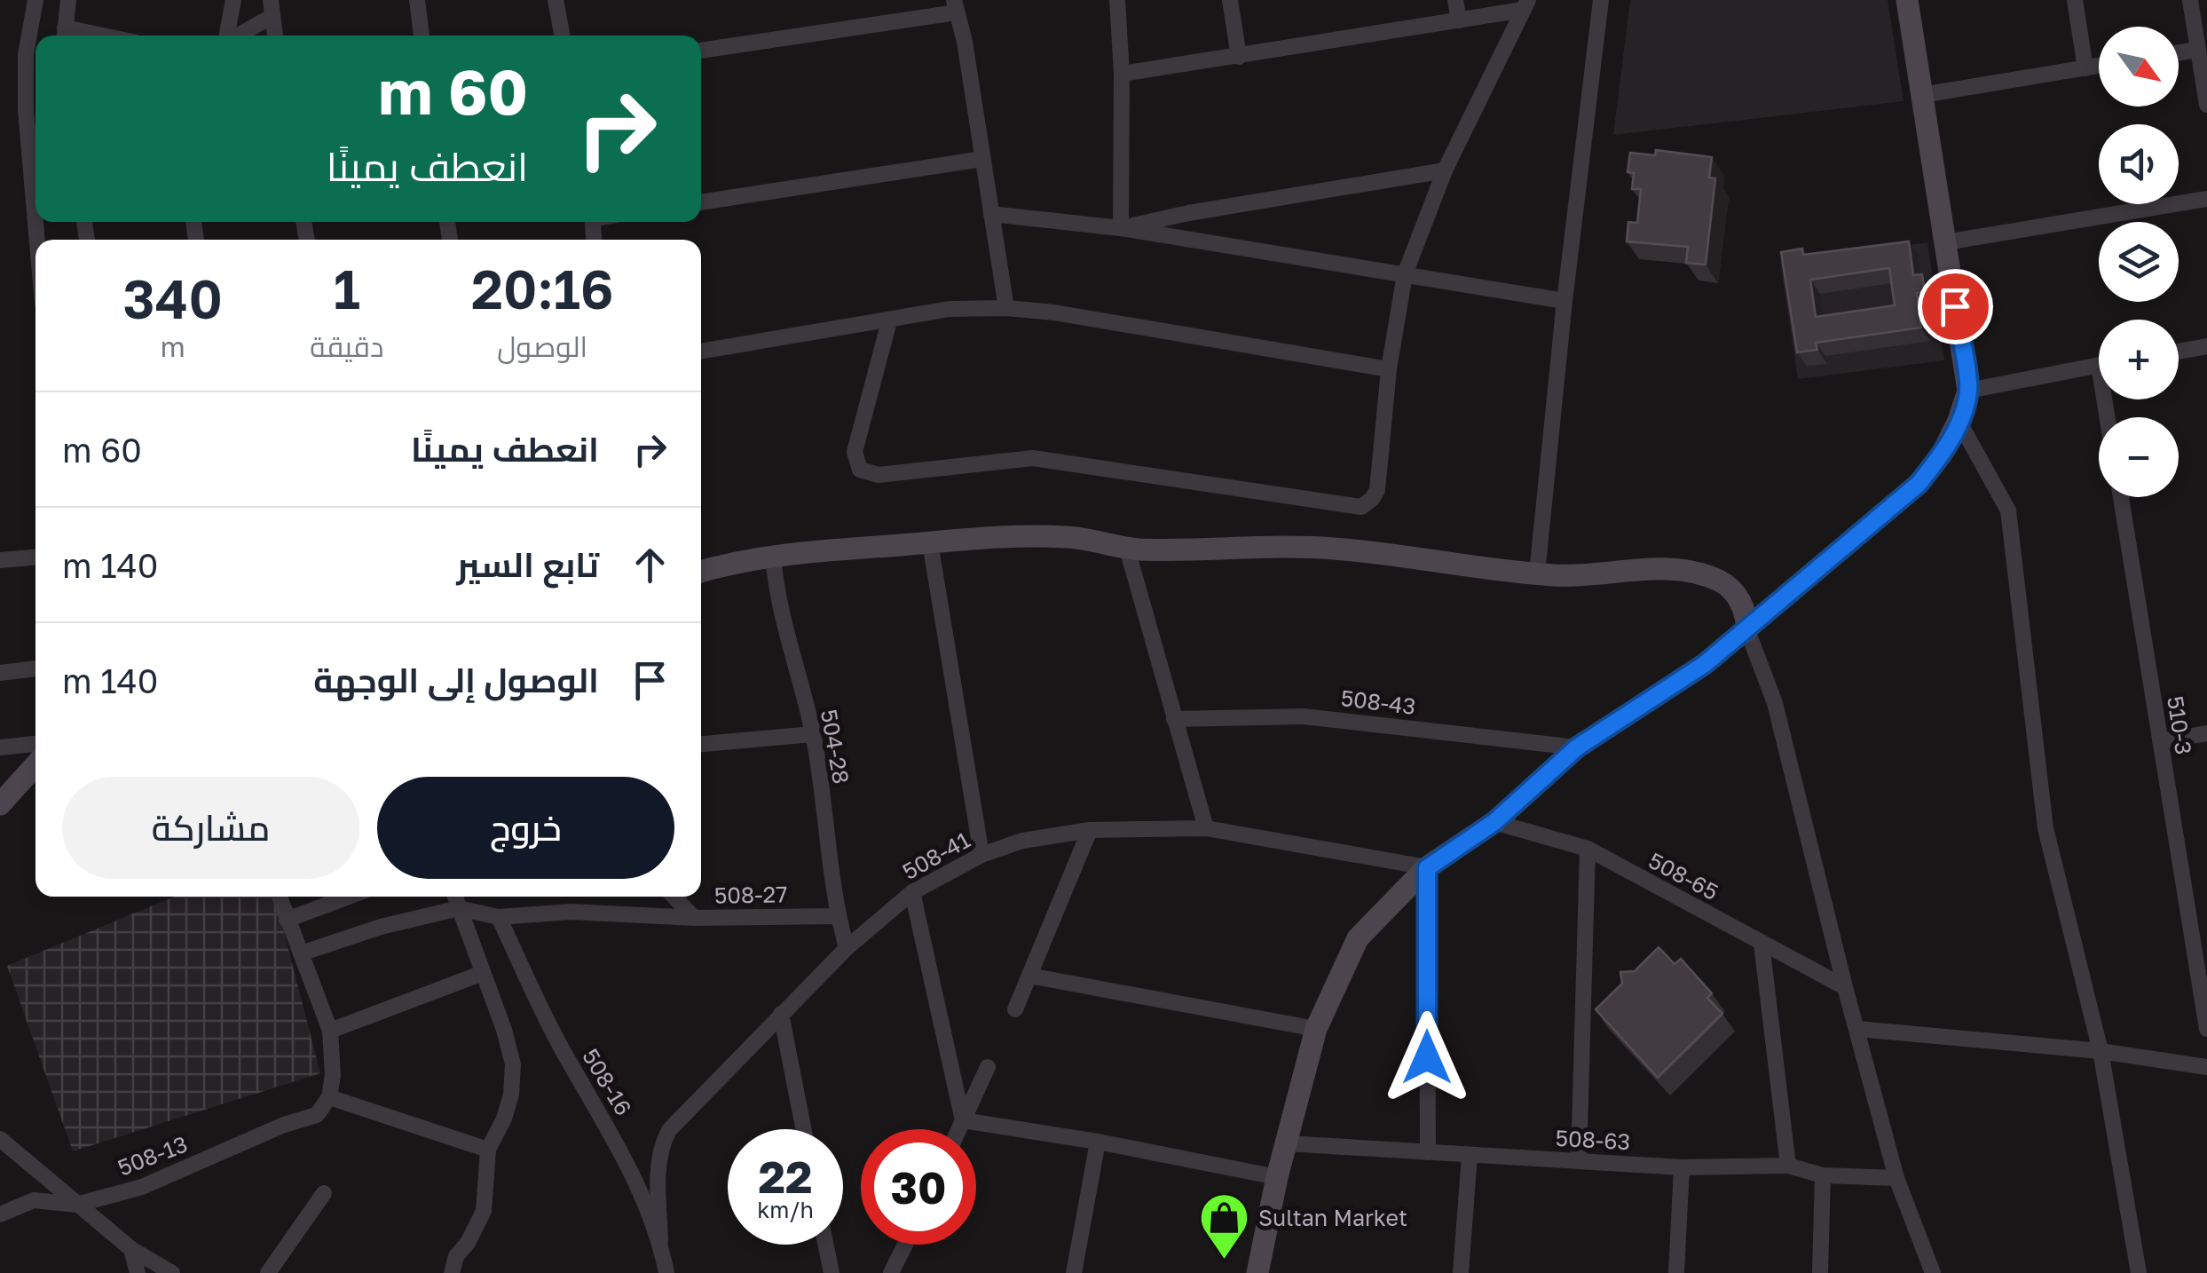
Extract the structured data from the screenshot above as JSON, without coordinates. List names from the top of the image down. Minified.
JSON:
{"streets":{"street":["508-43","510-3","504-28","508-41","508-65","508-27","508-16","508-63","508-13"]},"crossings":[["504-28","508-41"],["504-28","508-27"],["508-41","508-16"],["508-27","508-16"]],"places":{"shop":["Sultan Market"]},"north":"bottom right","page":{"map_buttons":["+","−"],"turn":["60 m","انعطف يمينًا"],"eta":["20:16","الوصول","1","دقيقة","340","m"],"list":[{"name":"انعطف يمينًا","value":"60 m"},{"name":"تابع السير","value":"140 m"},{"name":"الوصول إلى الوجهة","value":"140 m"}],"buttons":["خروج","مشاركة"],"speed":"22 km/h","limit":"30"}}
